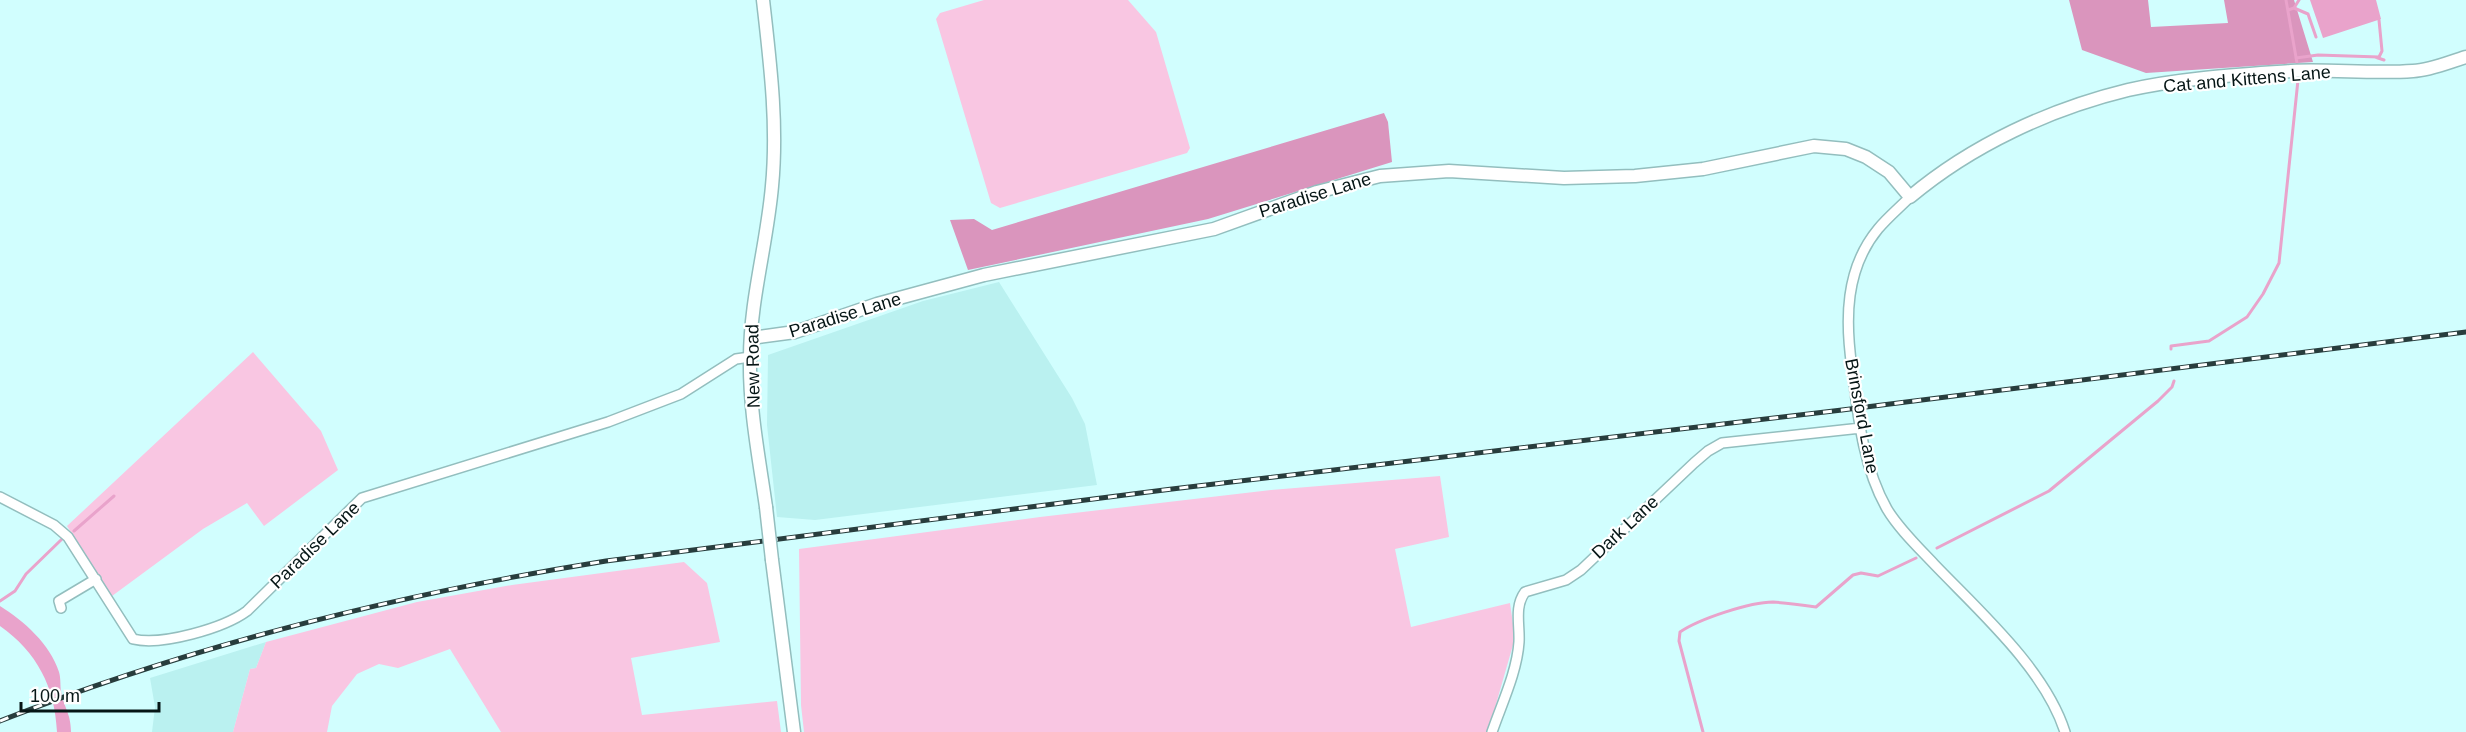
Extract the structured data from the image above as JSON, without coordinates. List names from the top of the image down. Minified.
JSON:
{"streets":{"street":["Cat and Kittens Lane","Paradise Lane","New Road","Brinsford Lane","Dark Lane"]},"crossings":[["Cat and Kittens Lane","Paradise Lane"],["Cat and Kittens Lane","Brinsford Lane"],["Paradise Lane","New Road"],["Paradise Lane","Brinsford Lane"],["Brinsford Lane","Dark Lane"]],"scale_bar":"100 m"}
